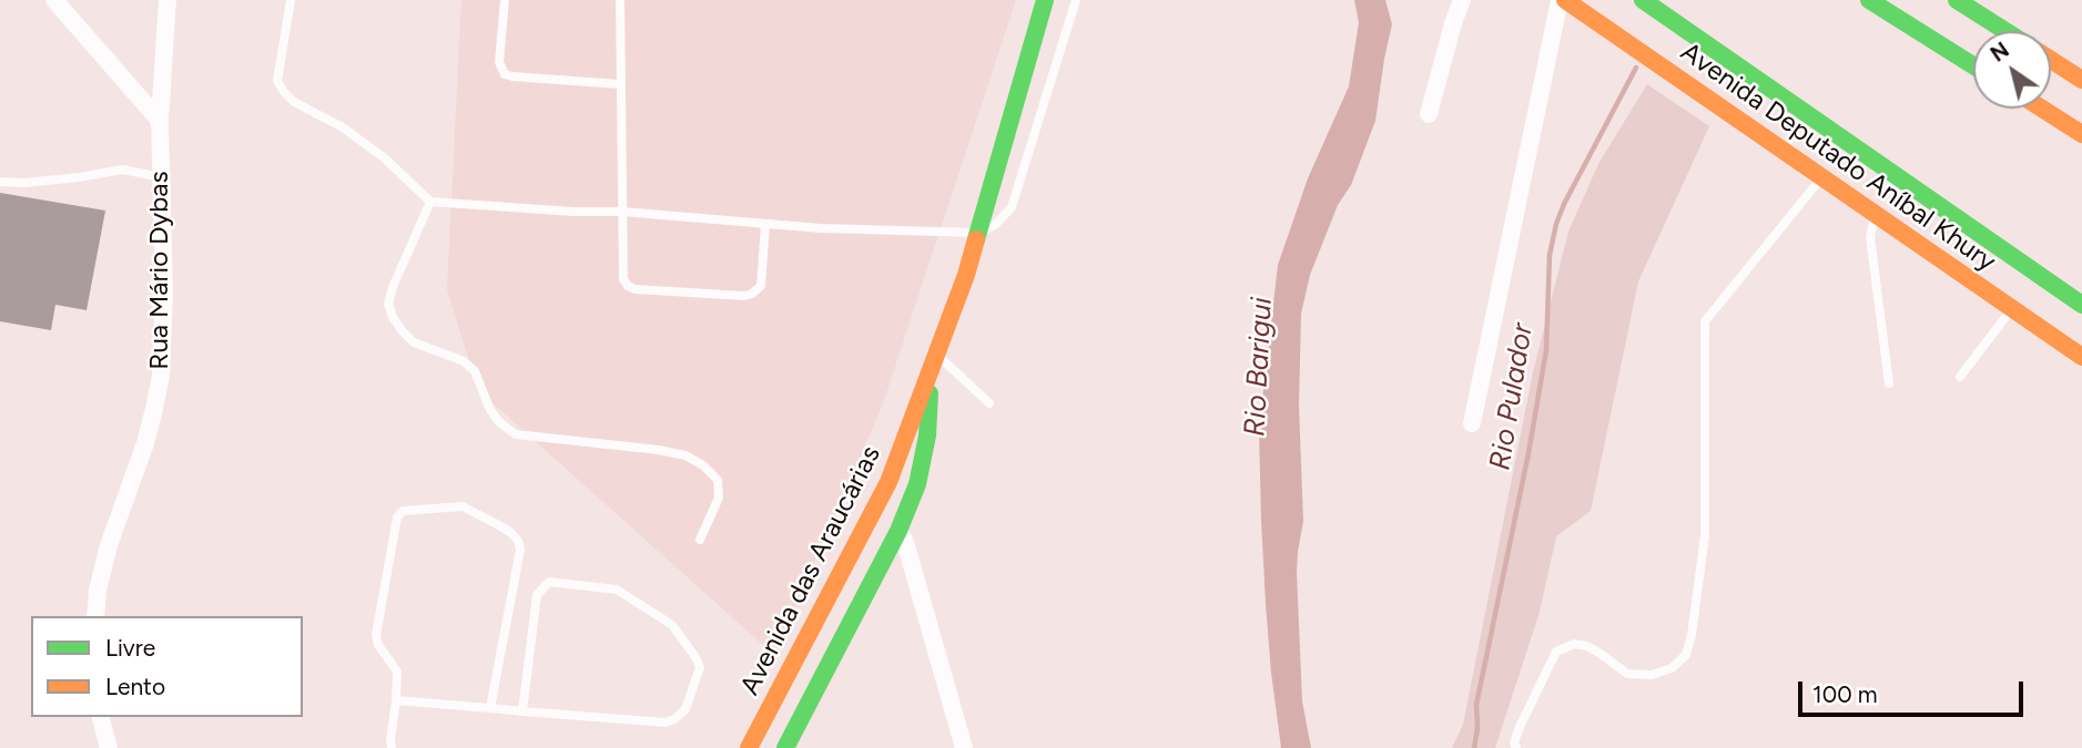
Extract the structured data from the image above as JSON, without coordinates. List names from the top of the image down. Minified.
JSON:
{"streets":{"main road":["Avenida Deputado Aníbal Khury","Avenida das Araucárias"],"street":["Rua Mário Dybas"]},"water":["Rio Barigui","Rio Pulador"],"legend":["Livre","Lento"],"scale_bar":"100 m","north":"top left"}
